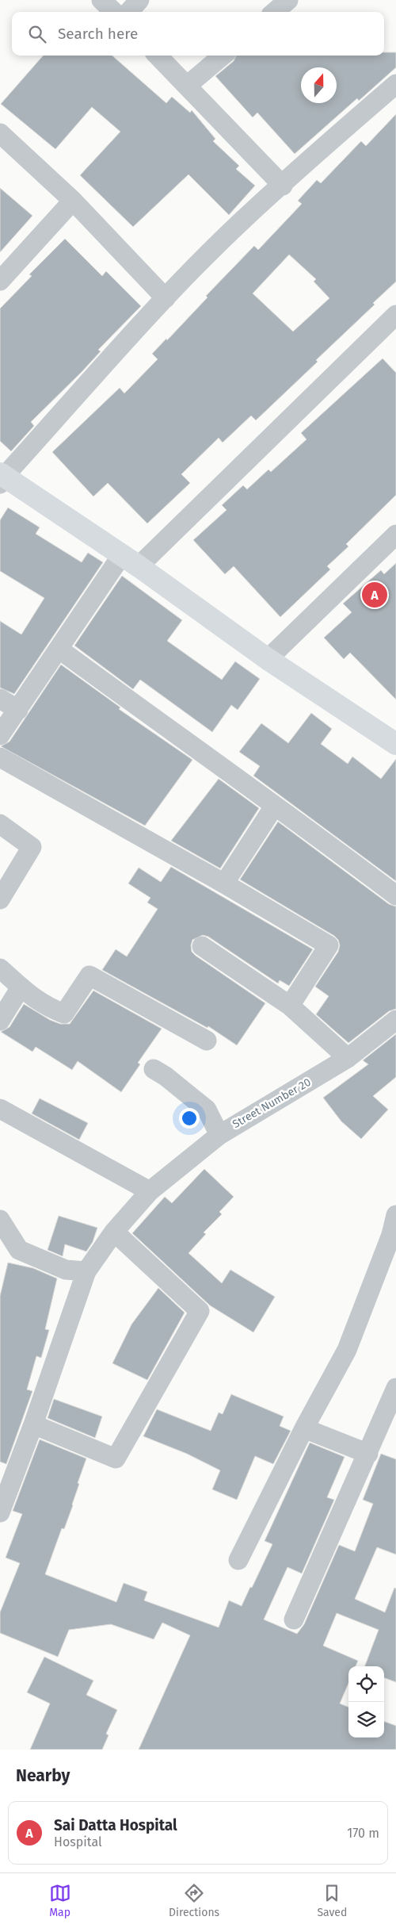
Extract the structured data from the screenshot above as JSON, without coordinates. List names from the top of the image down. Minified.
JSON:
{"streets":{"street":["Street Number 20"]},"north":"top","page":{"search":"Search here","pins":"A","heading":"Nearby","list":[{"mark":"A","name":"Sai Datta Hospital","note":"Hospital","value":"170 m"}],"nav":["Map","Directions","Saved"]}}
